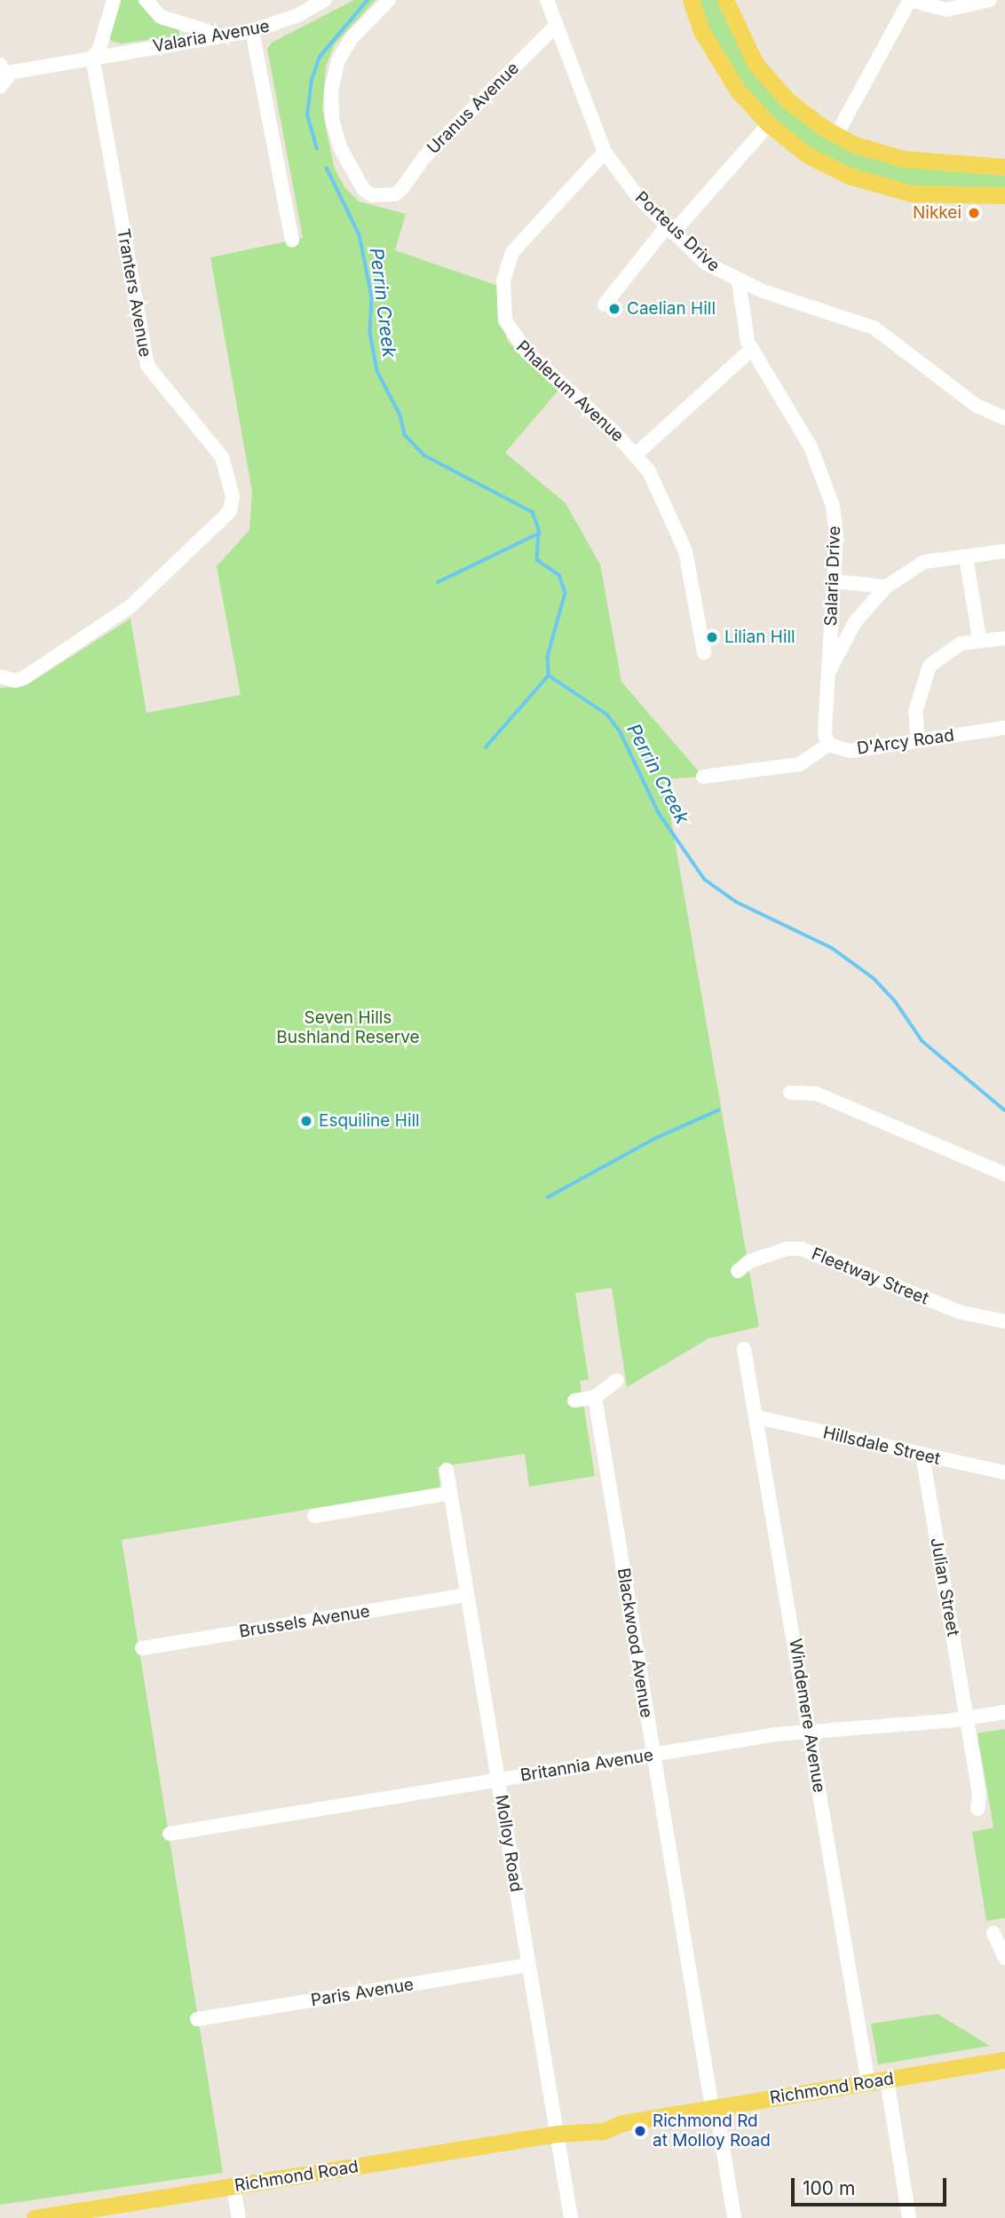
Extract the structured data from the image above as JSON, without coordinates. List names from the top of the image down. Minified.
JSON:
{"streets":{"main road":["Richmond Road"],"street":["Valaria Avenue","Uranus Avenue","Porteus Drive","Tranters Avenue","Phalerum Avenue","Salaria Drive","D'Arcy Road","Fleetway Street","Hillsdale Street","Julian Street","Brussels Avenue","Blackwood Avenue","Windemere Avenue","Britannia Avenue","Molloy Road","Paris Avenue"]},"crossings":[["Valaria Avenue","Tranters Avenue"],["Uranus Avenue","Porteus Drive"],["Porteus Drive","Phalerum Avenue"],["Porteus Drive","Salaria Drive"],["Salaria Drive","D'Arcy Road"],["Hillsdale Street","Julian Street"],["Hillsdale Street","Windemere Avenue"],["Julian Street","Britannia Avenue"],["Brussels Avenue","Molloy Road"],["Blackwood Avenue","Britannia Avenue"],["Blackwood Avenue","Richmond Road"],["Windemere Avenue","Britannia Avenue"],["Windemere Avenue","Richmond Road"],["Britannia Avenue","Molloy Road"],["Molloy Road","Paris Avenue"],["Molloy Road","Richmond Road"]],"water":["Perrin Creek"],"parks":["Seven Hills Bushland Reserve"],"places":["Nikkei","Caelian Hill","Lilian Hill","Esquiline Hill","Richmond Rd at Molloy Road"],"scale_bar":"100 m"}
